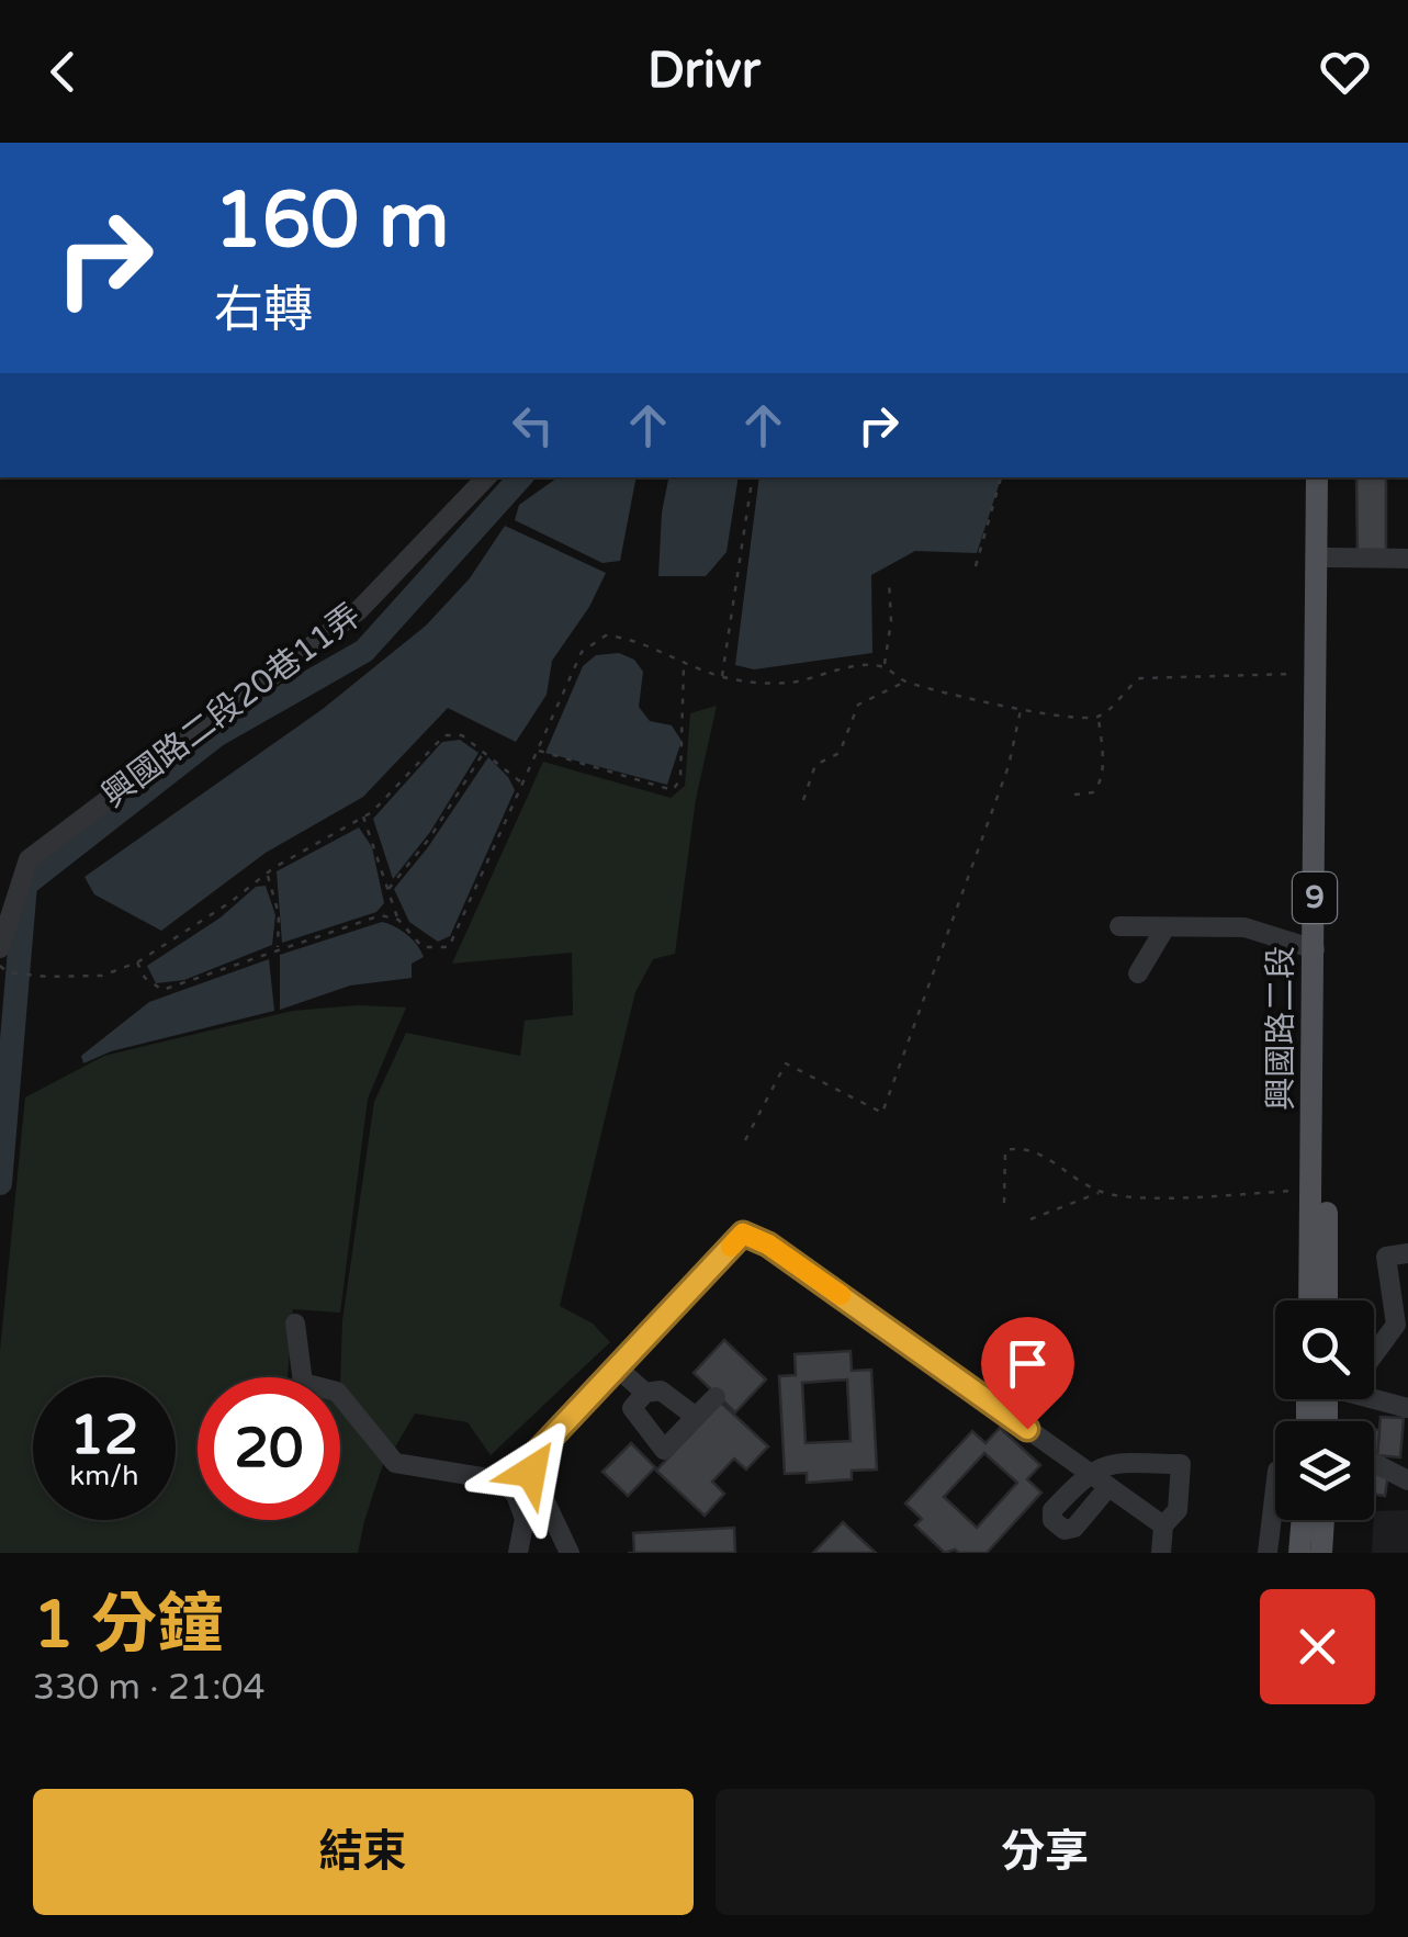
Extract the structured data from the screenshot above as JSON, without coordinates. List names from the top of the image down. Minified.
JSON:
{"streets":{"main road":["9","興國路二段"],"lane":["興國路二段20巷11弄"]},"page":{"header":"Drivr","turn":["160 m","右轉"],"speed":"12 km/h","limit":"20","heading":["1 分鐘","330 m · 21:04"],"buttons":["結束","分享"]}}
